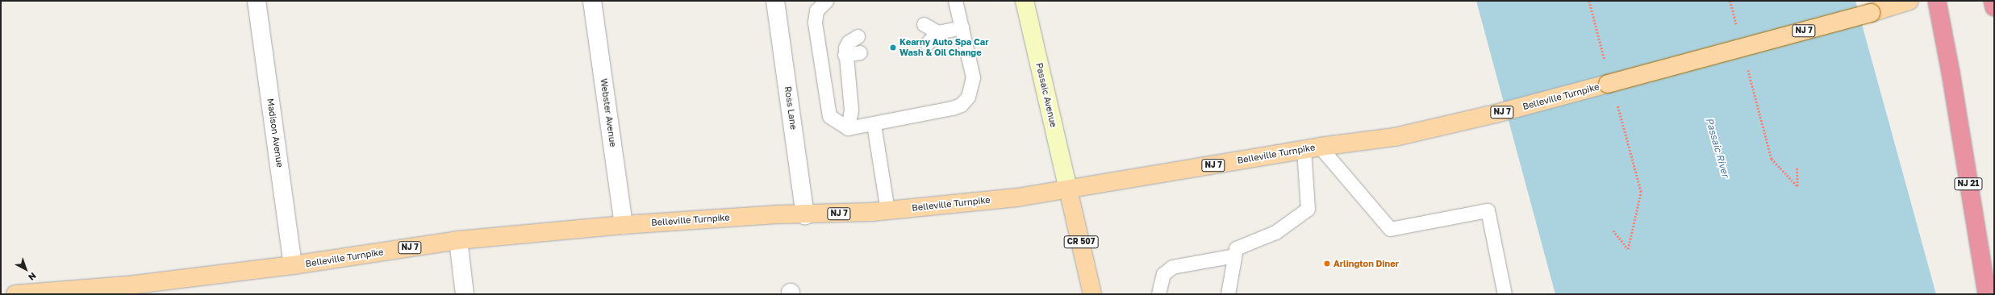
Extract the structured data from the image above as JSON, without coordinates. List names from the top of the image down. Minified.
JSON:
{"streets":{"highway":["NJ 21"],"main road":["NJ 7","Passaic Avenue","Belleville Turnpike","CR 507"],"street":["Ross Lane","Webster Avenue","Madison Avenue"]},"crossings":[["Passaic Avenue","Belleville Turnpike"],["Passaic Avenue","CR 507"],["Belleville Turnpike","Ross Lane"],["Belleville Turnpike","Webster Avenue"],["Belleville Turnpike","Madison Avenue"],["Belleville Turnpike","CR 507"]],"water":["Passaic River"],"places":["Kearny Auto Spa Car Wash & Oil Change","Arlington Diner"],"north":"bottom right"}
